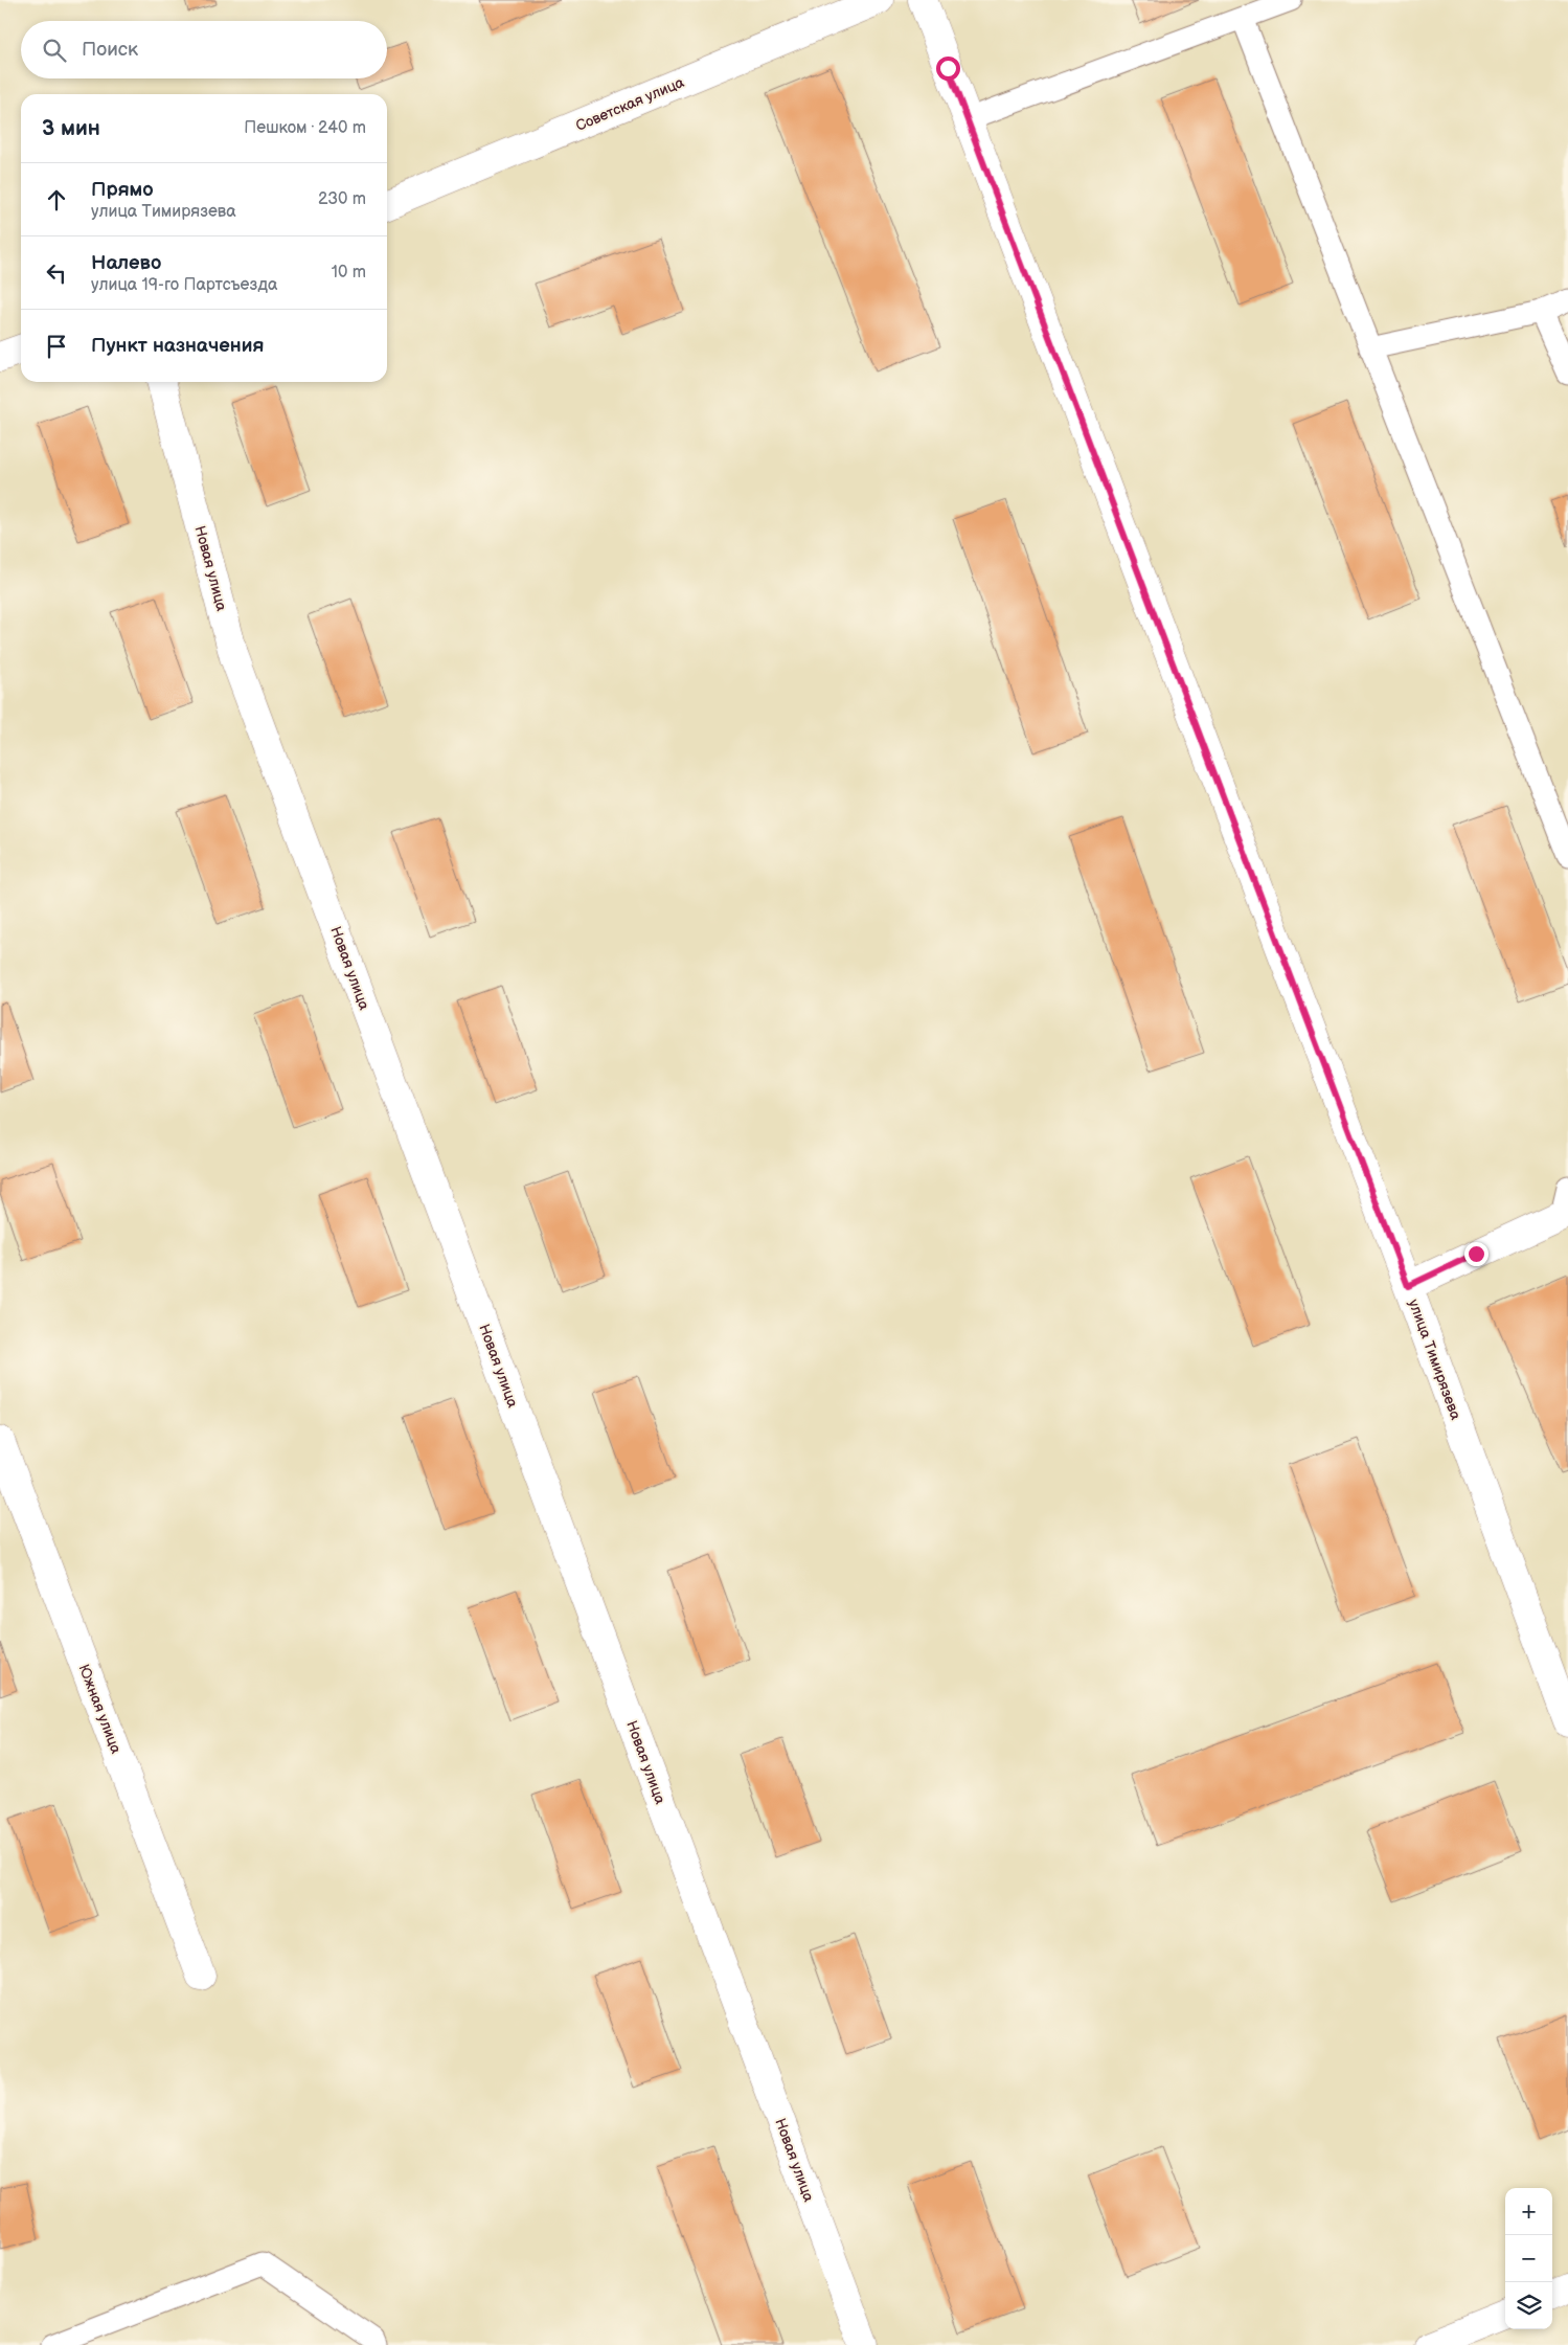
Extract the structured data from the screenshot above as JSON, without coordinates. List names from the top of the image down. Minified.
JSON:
{"streets":{"street":["Советская улица","Новая улица","улица Тимирязева","Южная улица"]},"page":{"search":"Поиск","heading":["3 мин","Пешком · 240 m"],"list":[["Прямо","улица Тимирязева","230 m"],["Налево","улица 19-го Партсъезда","10 m"],"Пункт назначения"],"map_buttons":["+","−"]}}
